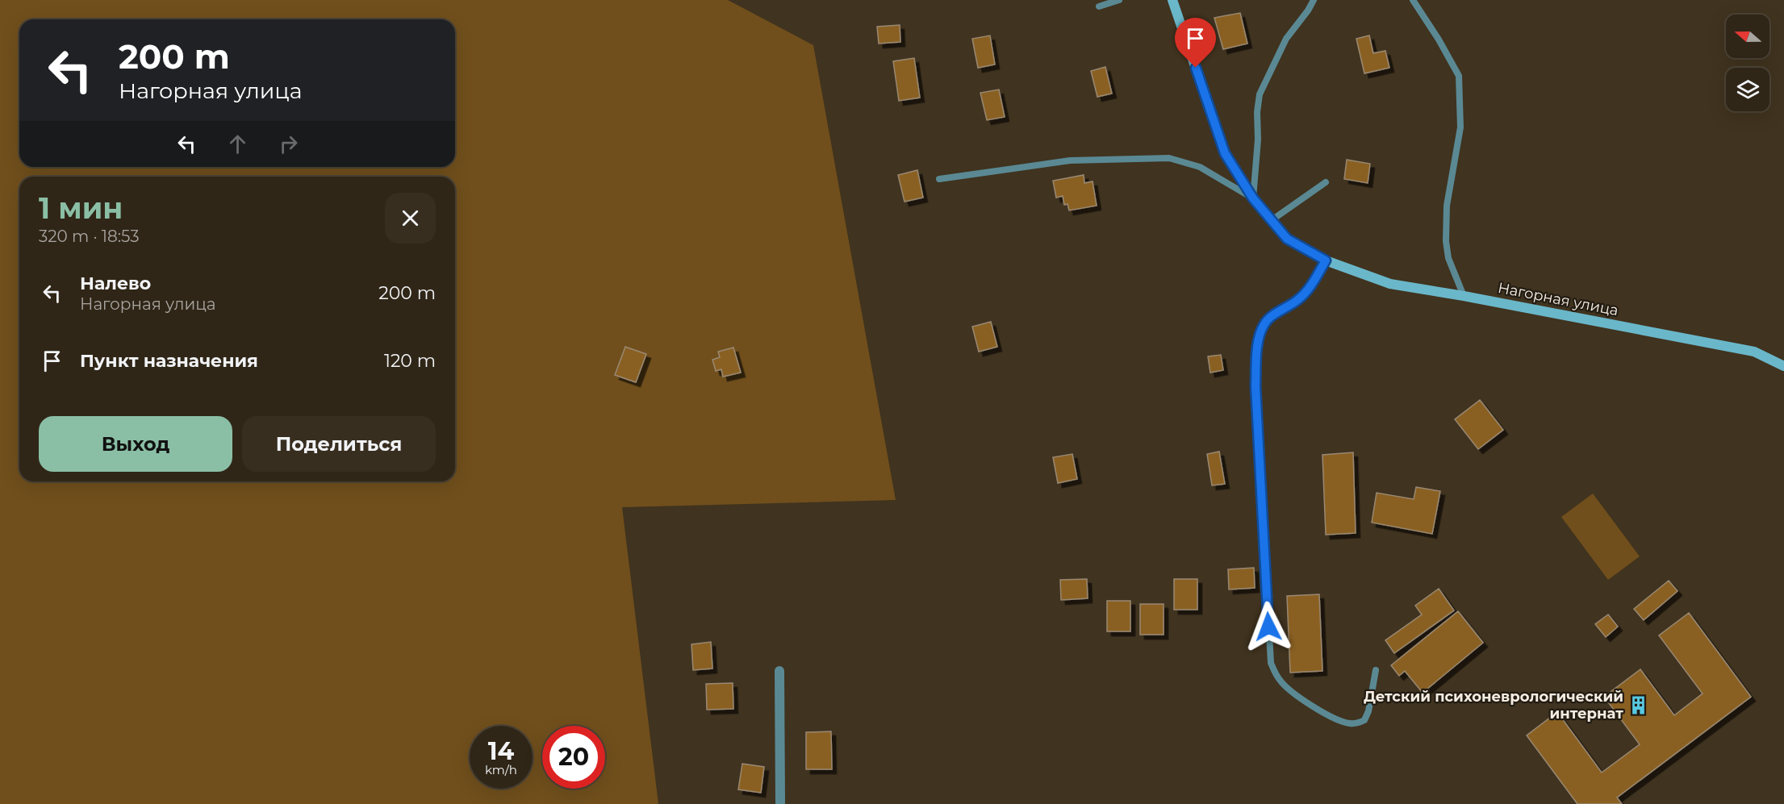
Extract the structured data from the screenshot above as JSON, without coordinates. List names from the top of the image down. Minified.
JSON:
{"streets":{"main road":["Нагорная улица"]},"places":{"building":["Детский психоневрологический интернат"]},"north":"left","page":{"turn":["200 m","Нагорная улица"],"heading":["1 мин","320 m · 18:53"],"list":[{"name":"Налево","note":"Нагорная улица","value":"200 m"},{"name":"Пункт назначения","value":"120 m"}],"buttons":["Выход","Поделиться"],"speed":"14 km/h","limit":"20"}}
